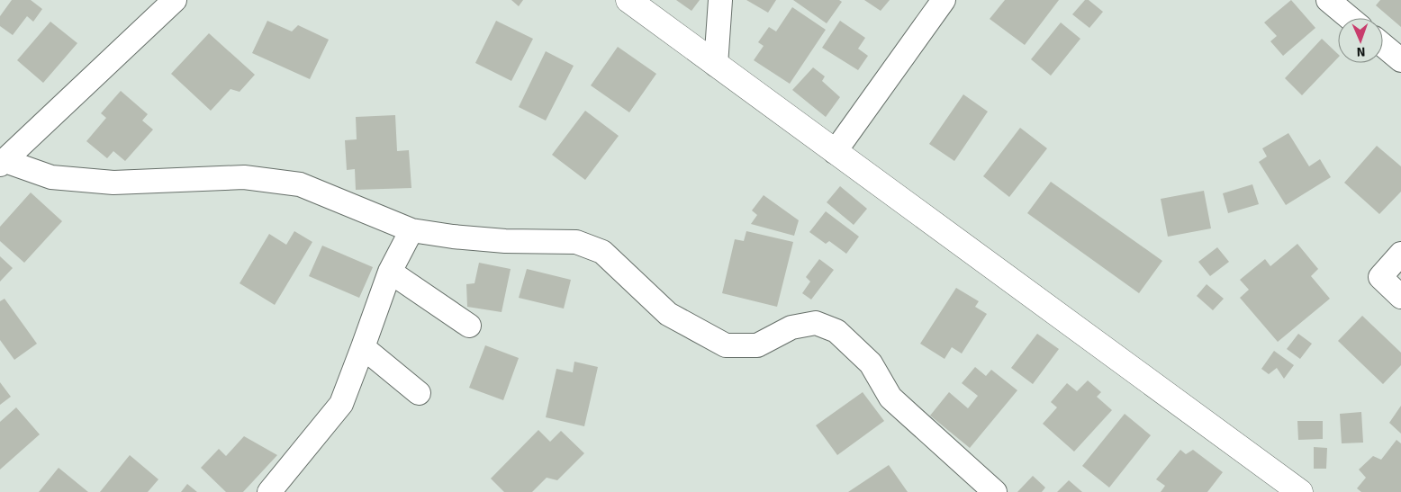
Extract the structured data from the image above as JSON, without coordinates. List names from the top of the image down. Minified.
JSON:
{"north":"bottom"}
